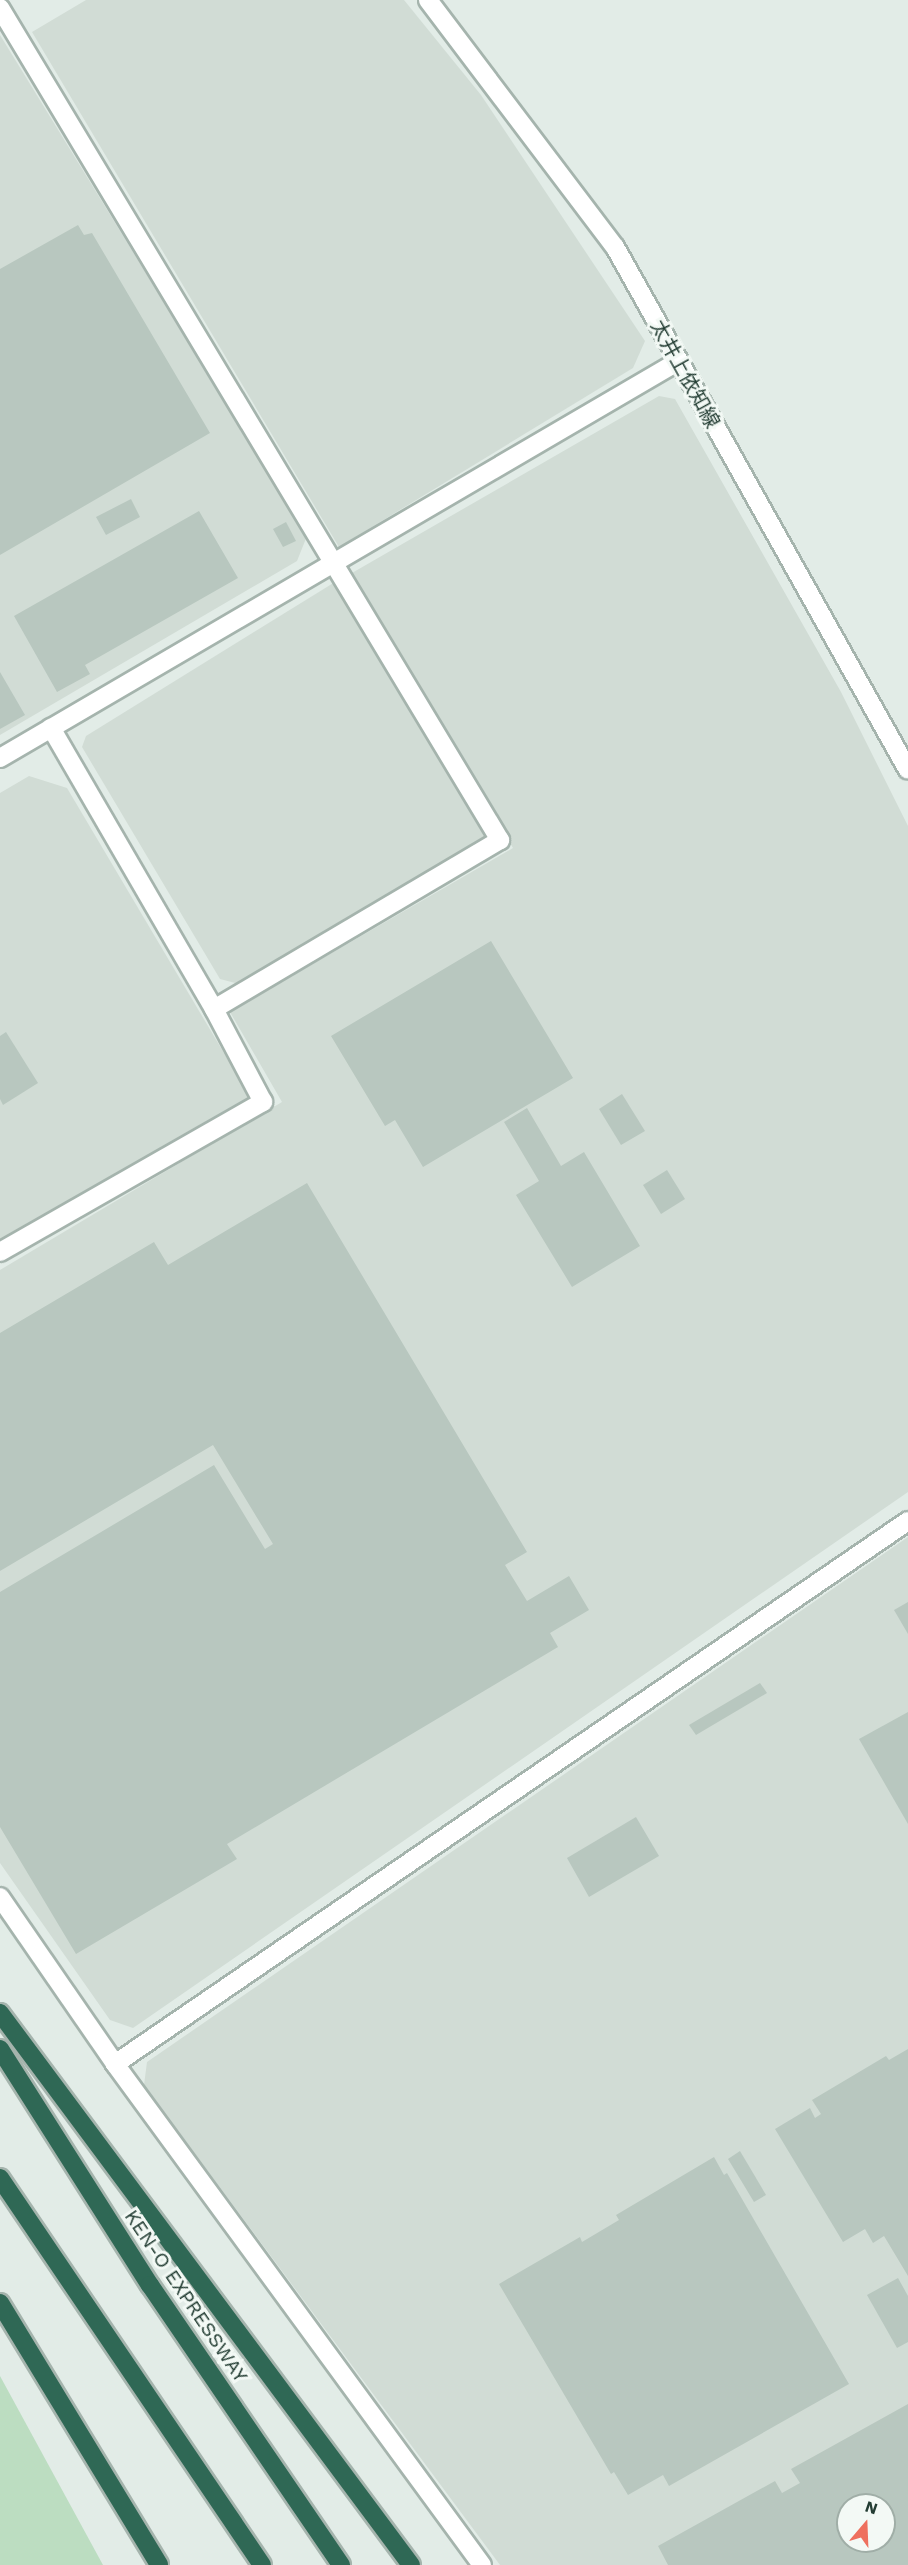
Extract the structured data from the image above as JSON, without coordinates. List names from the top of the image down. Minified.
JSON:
{"streets":{"highway":["KEN-O EXPRESSWAY"],"street":["太井上依知線"]},"north":"top"}
